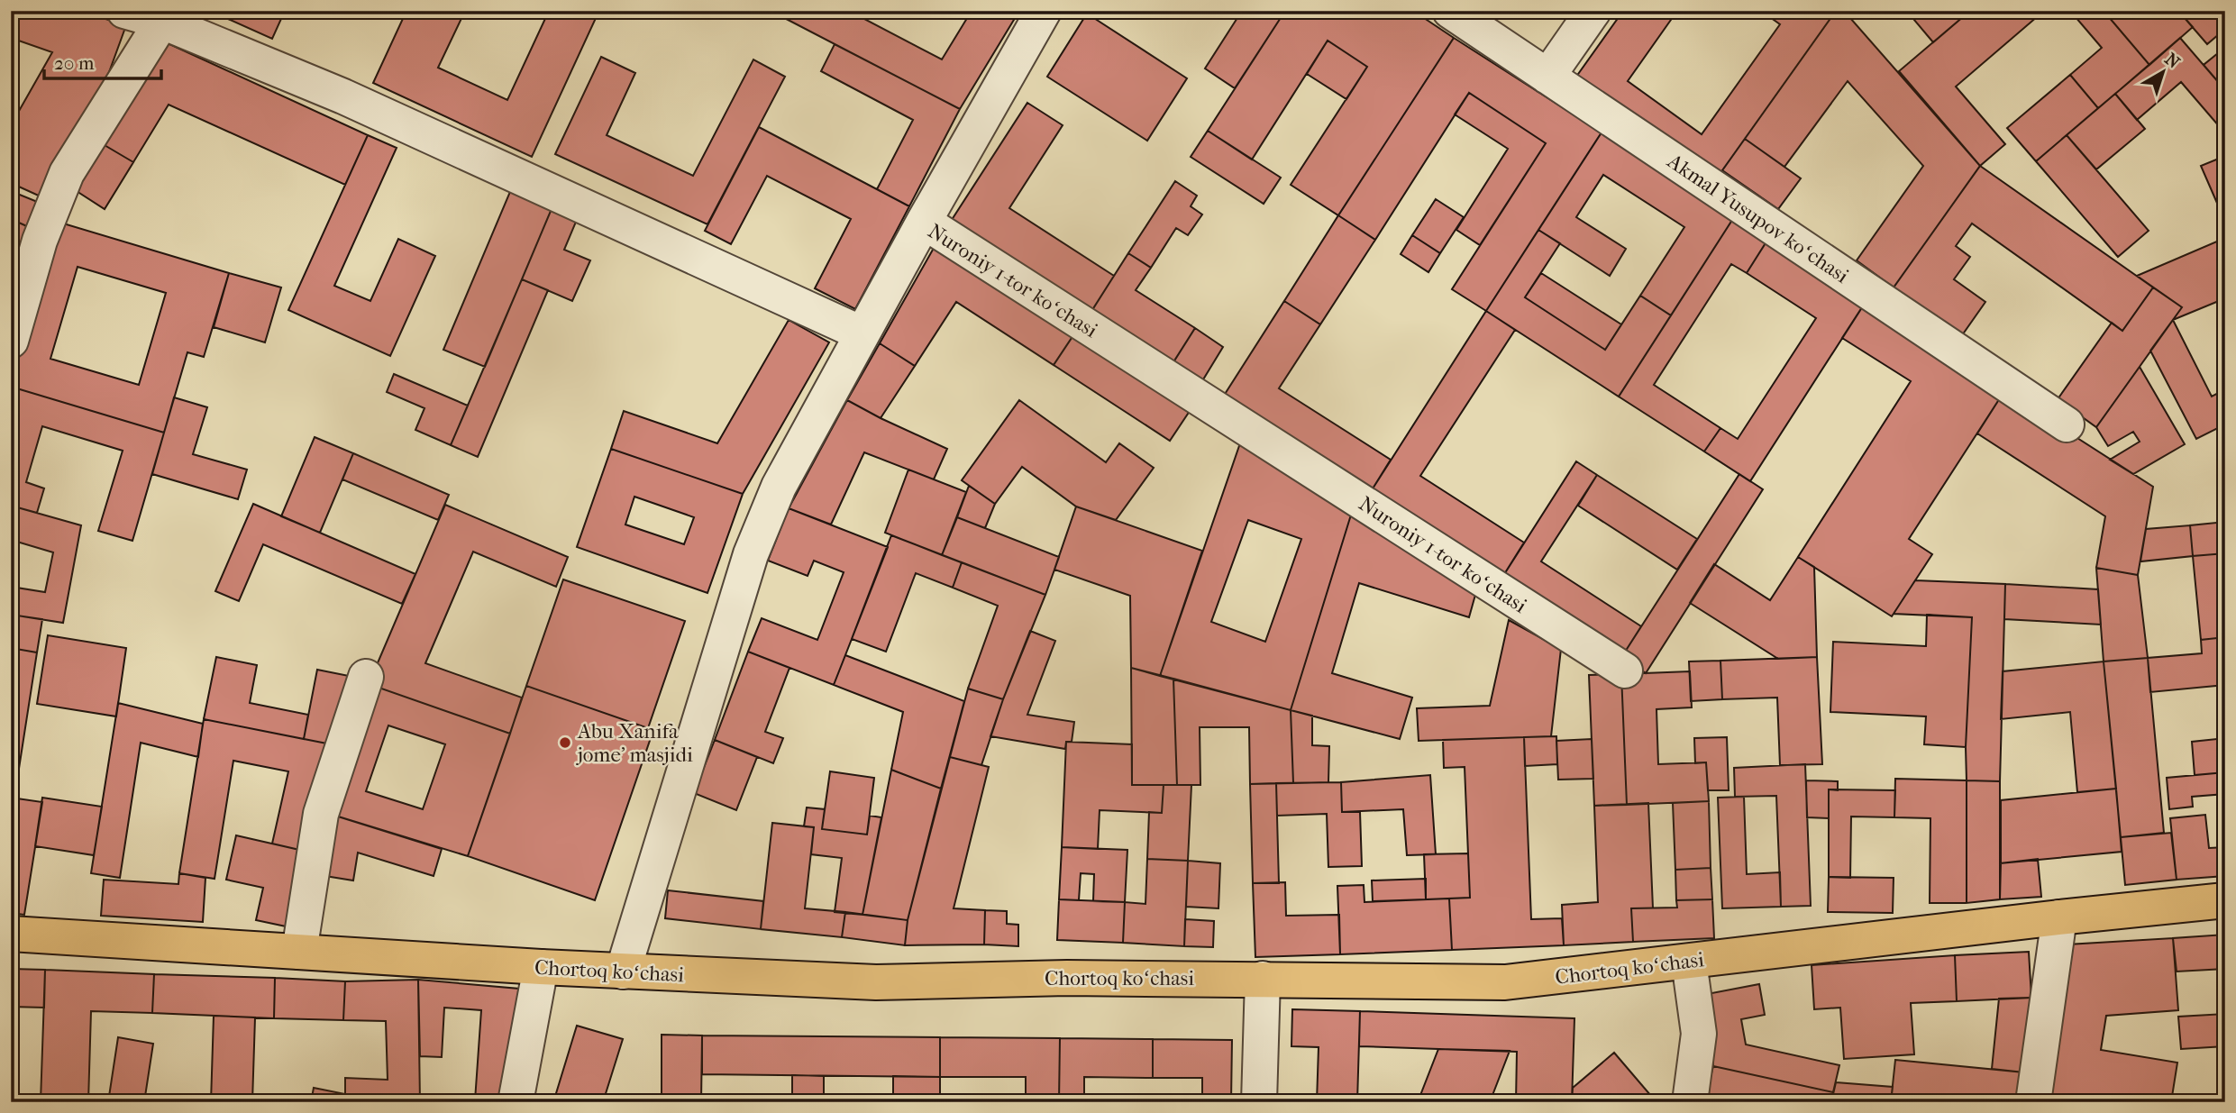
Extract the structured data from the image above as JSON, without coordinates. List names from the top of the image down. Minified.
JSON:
{"streets":{"main road":["Chortoq koʻchasi"],"street":["Akmal Yusupov koʻchasi","Nuroniy 1-tor koʻchasi"]},"crossings":[["Nuroniy 1-tor koʻchasi","Chortoq koʻchasi"]],"places":["Abu Xanifa jome' masjidi"],"scale_bar":"20 m","north":"top right"}
